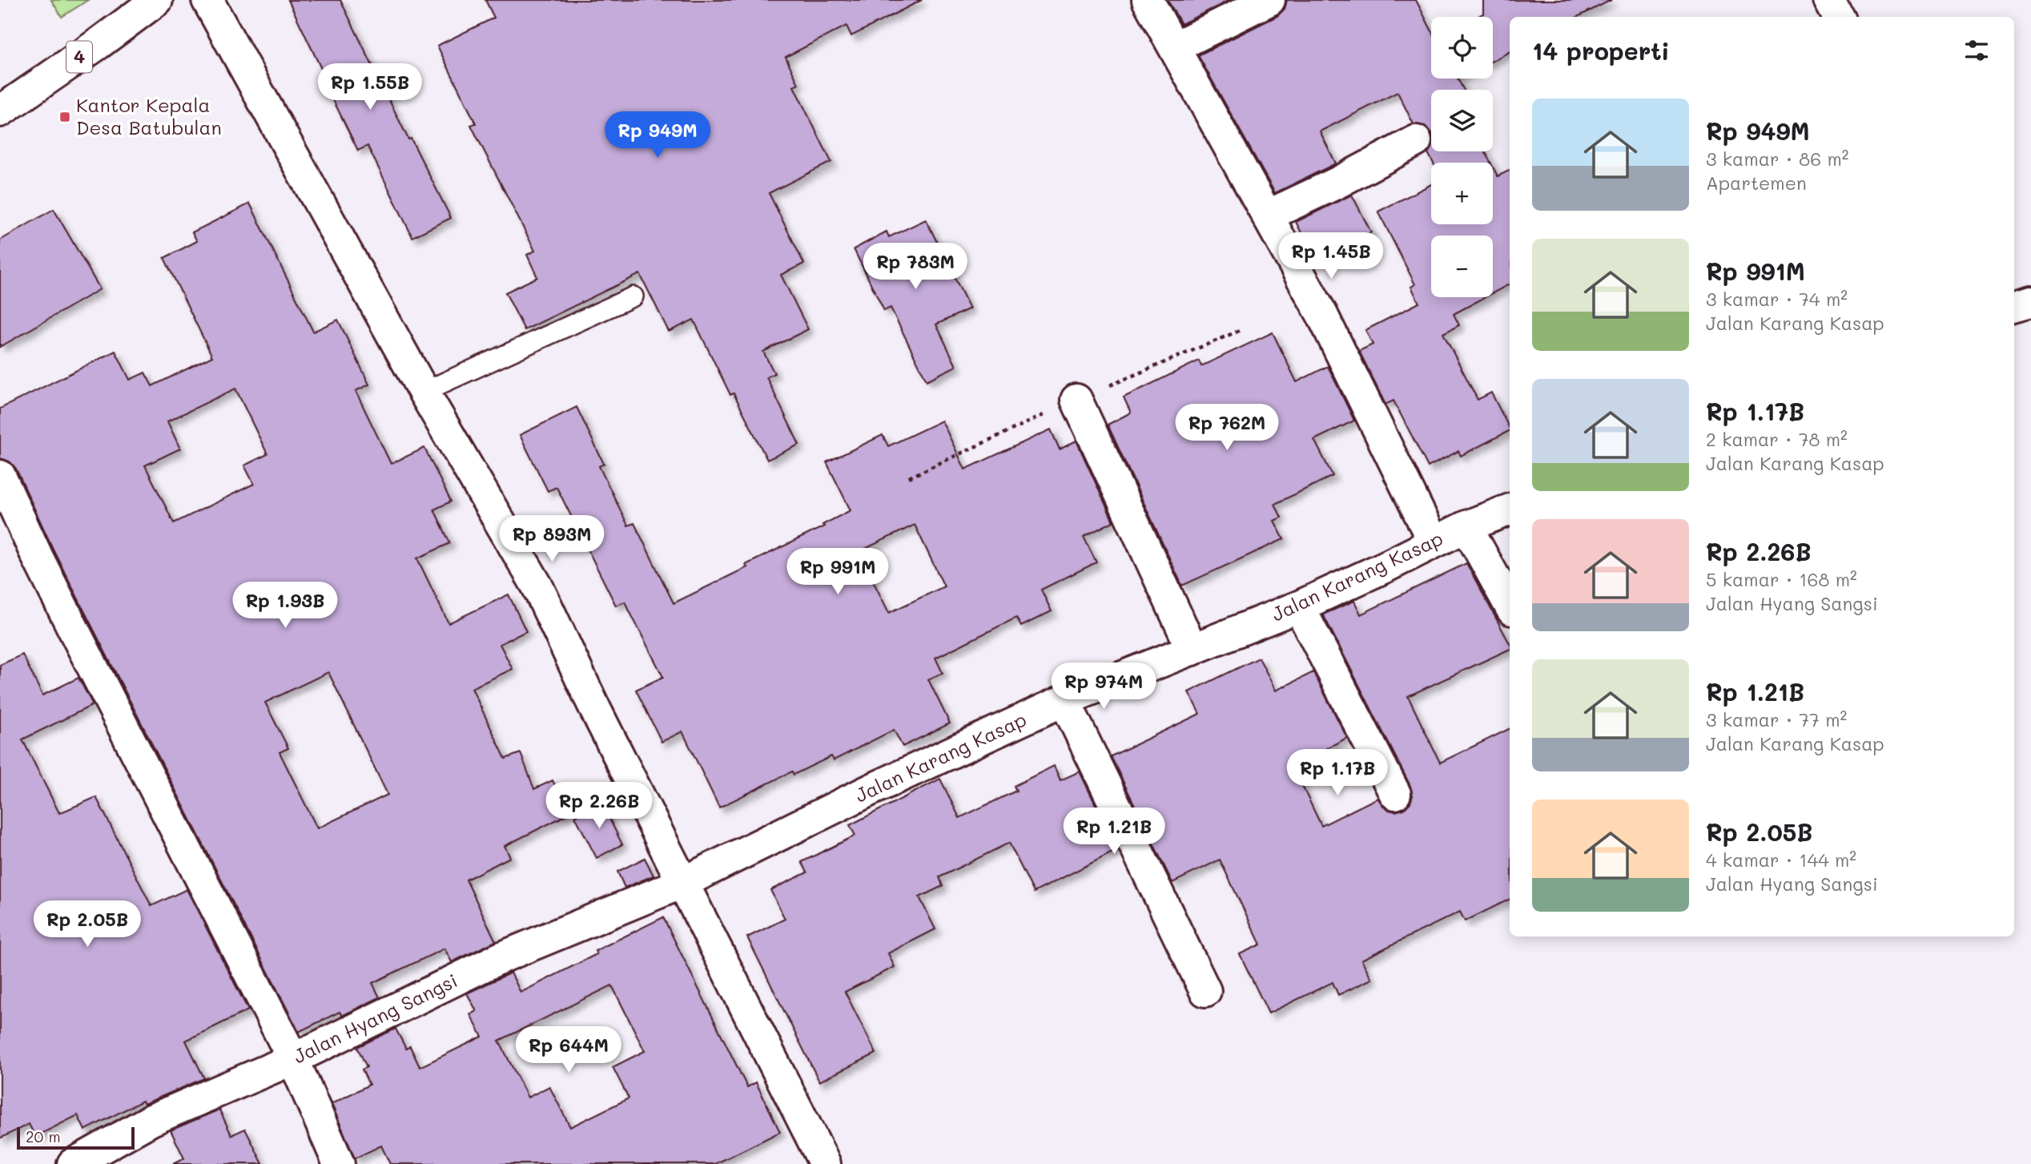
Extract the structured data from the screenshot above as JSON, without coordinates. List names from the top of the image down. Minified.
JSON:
{"streets":{"main road":["4","Jalan Karang Kasap","Jalan Hyang Sangsi"]},"crossings":[["Jalan Karang Kasap","Jalan Hyang Sangsi"]],"places":{"transit":["Kantor Kepala Desa Batubulan"]},"scale_bar":"20 m","page":{"map_buttons":["+","−"],"heading":"14 properti","price":["Rp 1.55B","Rp 949M","Rp 1.45B","Rp 783M","Rp 762M","Rp 893M","Rp 991M","Rp 1.93B","Rp 974M","Rp 1.17B","Rp 2.26B","Rp 1.21B","Rp 2.05B","Rp 644M"],"list":[{"name":"Rp 949M","note":"3 kamar · 86 m² · Apartemen"},{"name":"Rp 991M","note":"3 kamar · 74 m² · Jalan Karang Kasap"},{"name":"Rp 1.17B","note":"2 kamar · 78 m² · Jalan Karang Kasap"},{"name":"Rp 2.26B","note":"5 kamar · 168 m² · Jalan Hyang Sangsi"},{"name":"Rp 1.21B","note":"3 kamar · 77 m² · Jalan Karang Kasap"},{"name":"Rp 2.05B","note":"4 kamar · 144 m² · Jalan Hyang Sangsi"}],"scale":"20 m"}}
